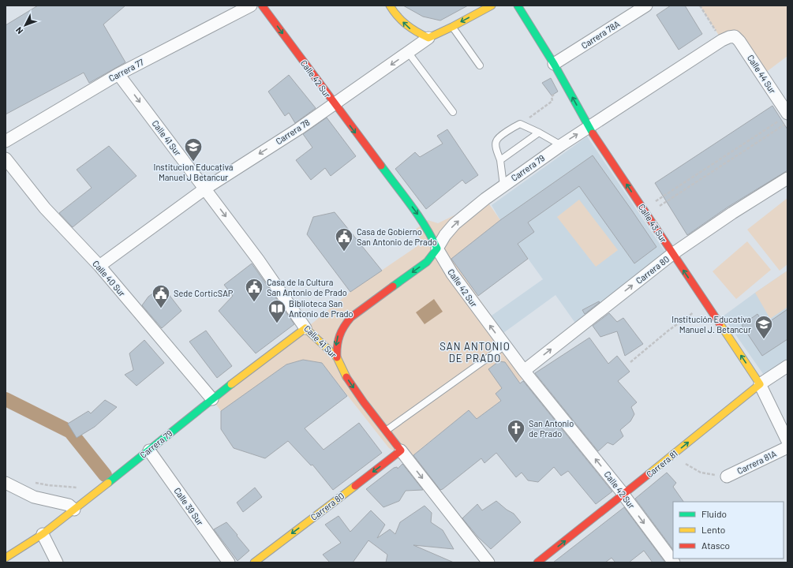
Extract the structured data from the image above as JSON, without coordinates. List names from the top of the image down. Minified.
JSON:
{"streets":{"main road":["Calle 42 Sur","Carrera 78","Calle 41 Sur","Carrera 79","Calle 43 Sur","Carrera 80","Carrera 81"],"street":["Carrera 78A","Carrera 77","Calle 44 Sur","Calle 40 Sur","Carrera 81A","Calle 39 Sur"]},"crossings":[["Carrera 78A","Calle 43 Sur"],["Carrera 77","Calle 41 Sur"],["Calle 44 Sur","Carrera 79"],["Calle 42 Sur","Carrera 78"],["Calle 42 Sur","Carrera 79"],["Calle 42 Sur","Carrera 80"],["Calle 42 Sur","Carrera 81"],["Carrera 78","Calle 41 Sur"],["Carrera 78","Calle 40 Sur"],["Calle 41 Sur","Carrera 79"],["Calle 41 Sur","Carrera 80"],["Carrera 79","Calle 43 Sur"],["Carrera 79","Calle 40 Sur"],["Carrera 79","Calle 39 Sur"],["Calle 43 Sur","Carrera 80"],["Calle 43 Sur","Carrera 81"]],"one_way":["Carrera 78","Calle 41 Sur","Calle 43 Sur","Carrera 81"],"districts":["SAN ANTONIO DE PRADO"],"places":{"school or university":["Institucion Educativa Manuel J Betancur","Institución Educativa Manuel J. Betancur"],"public building":["Casa de Gobierno San Antonio de Prado","Casa de la Cultura San Antonio de Prado","Sede CorticSAP"],"library":["Biblioteca San Antonio de Prado"],"church":["San Antonio de Prado"]},"legend":["Fluido","Lento","Atasco"],"north":"bottom left"}
